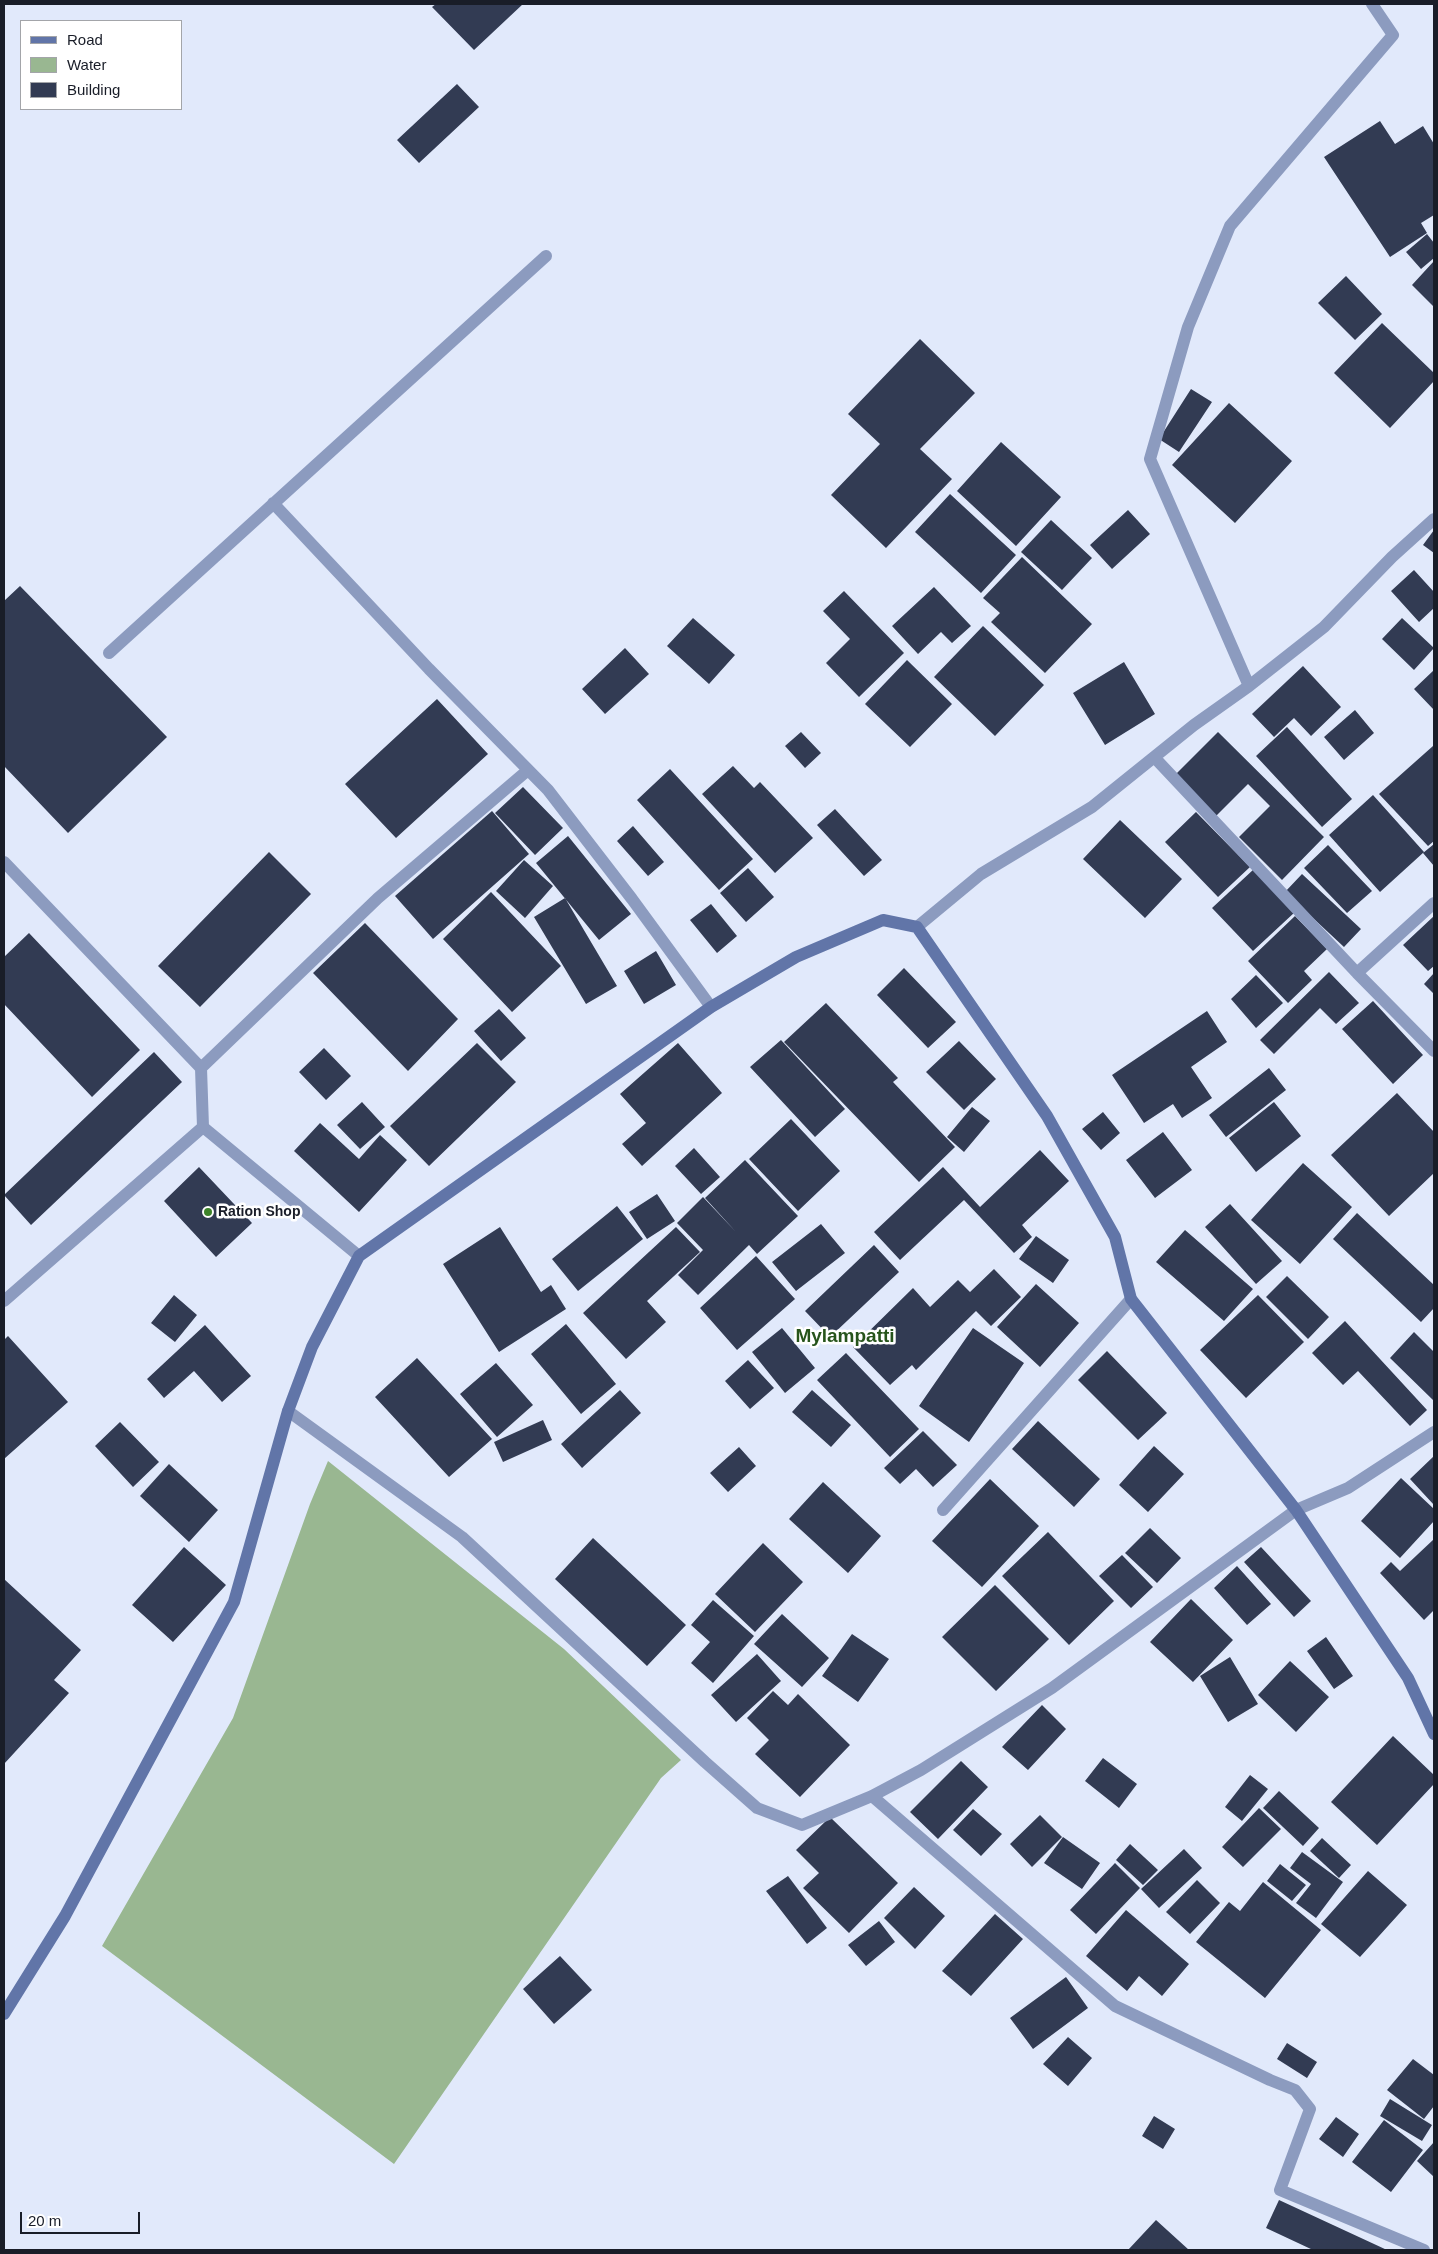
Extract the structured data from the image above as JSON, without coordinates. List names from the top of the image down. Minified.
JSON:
{"districts":["Mylampatti"],"places":["Ration Shop"],"legend":["Road","Water","Building"],"scale_bar":"20 m"}
